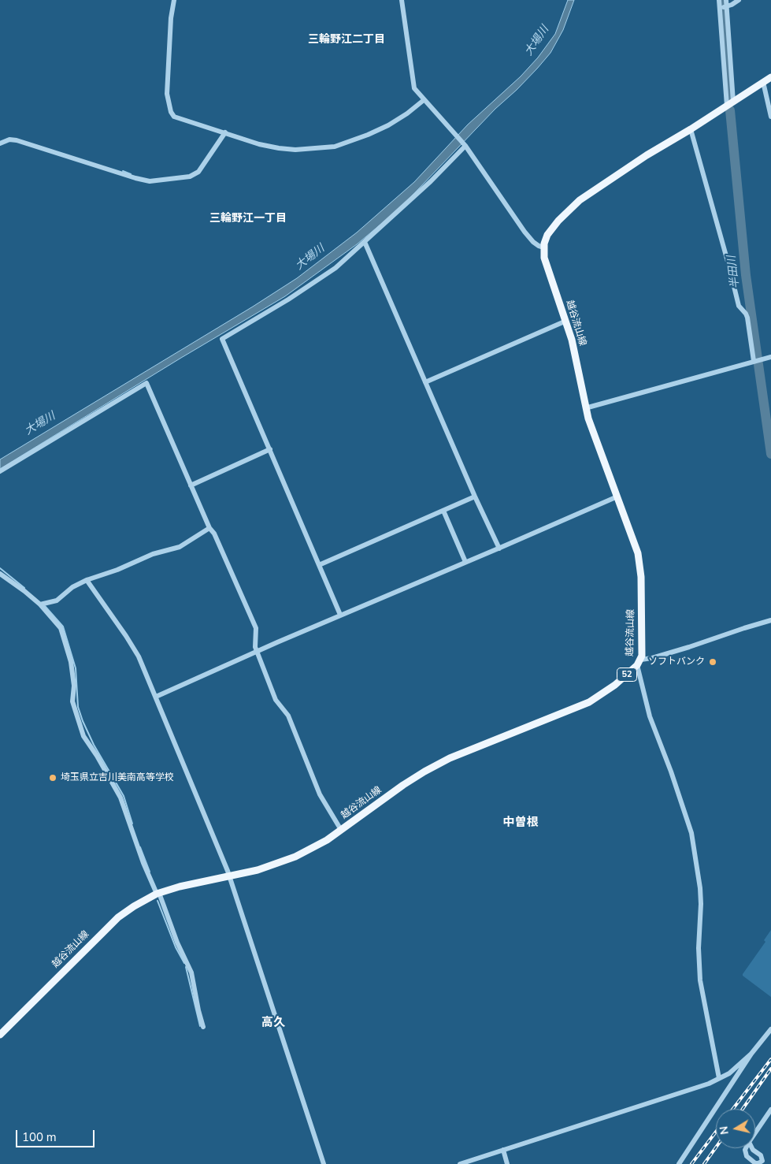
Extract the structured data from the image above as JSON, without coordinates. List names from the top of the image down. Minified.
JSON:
{"streets":{"main road":["越谷流山線","52"]},"districts":["三輪野江二丁目","三輪野江一丁目","中曽根","高久"],"water":["大場川","半田川"],"places":["ソフトバンク","埼玉県立吉川美南高等学校"],"scale_bar":"100 m","north":"left"}
